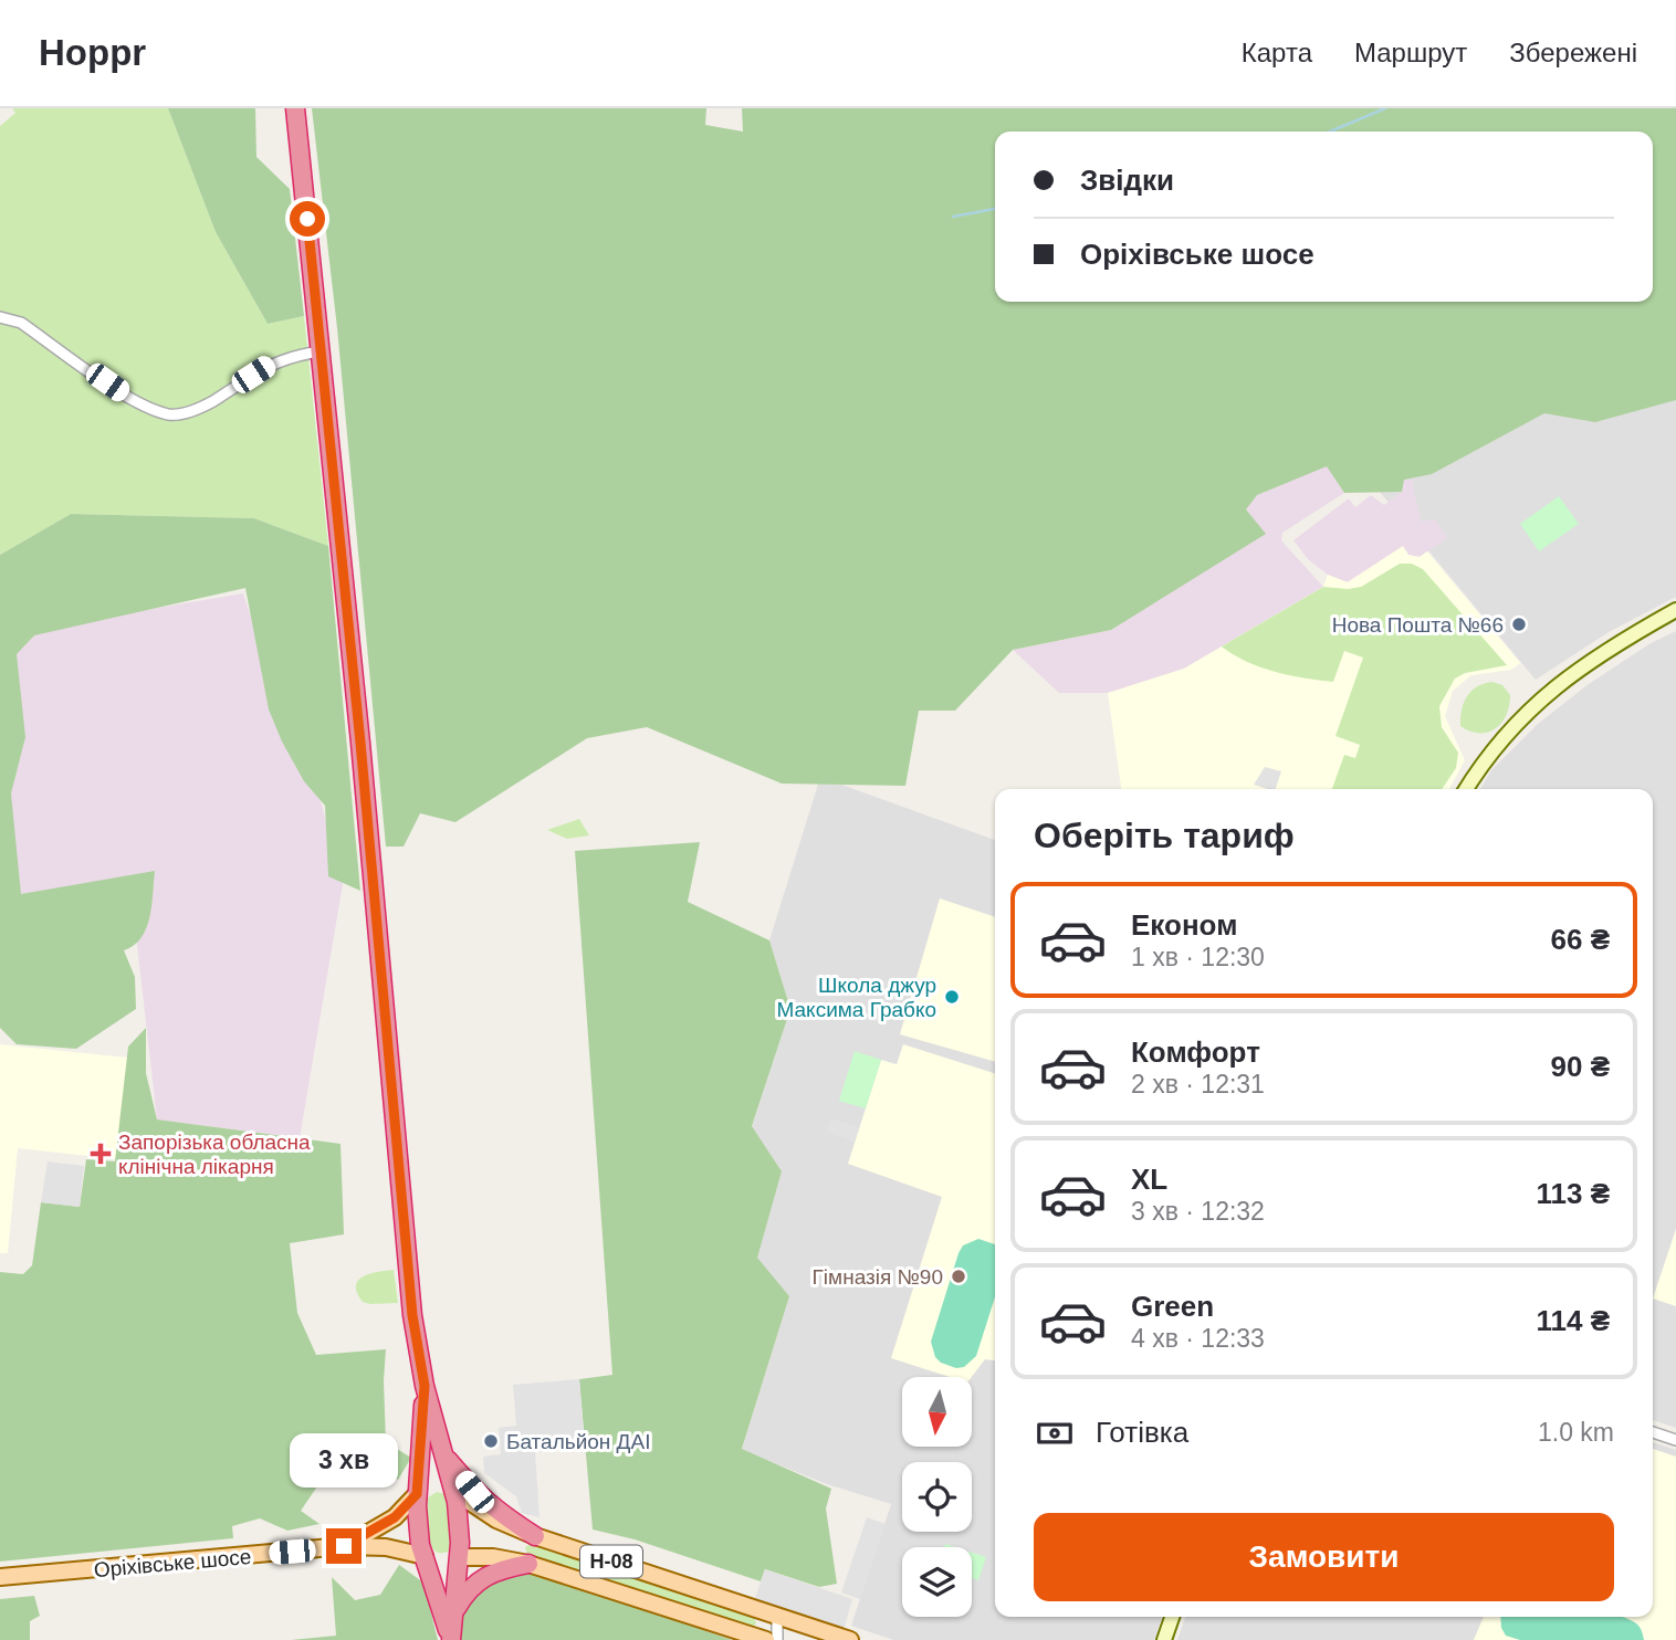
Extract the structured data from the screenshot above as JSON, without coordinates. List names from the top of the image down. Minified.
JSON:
{"streets":{"highway":["Н-08"],"main road":["Оріхівське шосе"]},"crossings":[["Н-08","Оріхівське шосе"]],"places":{"other":["Нова Пошта №66","Школа джур Максима Грабко","Гімназія №90","Батальйон ДАI"],"health":["Запорізька обласна клінічна лікарня"]},"north":"bottom","page":{"header":"Hoppr","nav":["Карта","Маршрут","Збережені"],"banner":["Звідки","Оріхівське шосе"],"heading":"Оберіть тариф","list":[{"name":"Економ","note":"1 хв · 12:30","value":"66 ₴"},{"name":"Комфорт","note":"2 хв · 12:31","value":"90 ₴"},{"name":"XL","note":"3 хв · 12:32","value":"113 ₴"},{"name":"Green","note":"4 хв · 12:33","value":"114 ₴"}],"pay":["Готівка","1.0 km"],"bubble":"3 хв","buttons":"Замовити"}}
